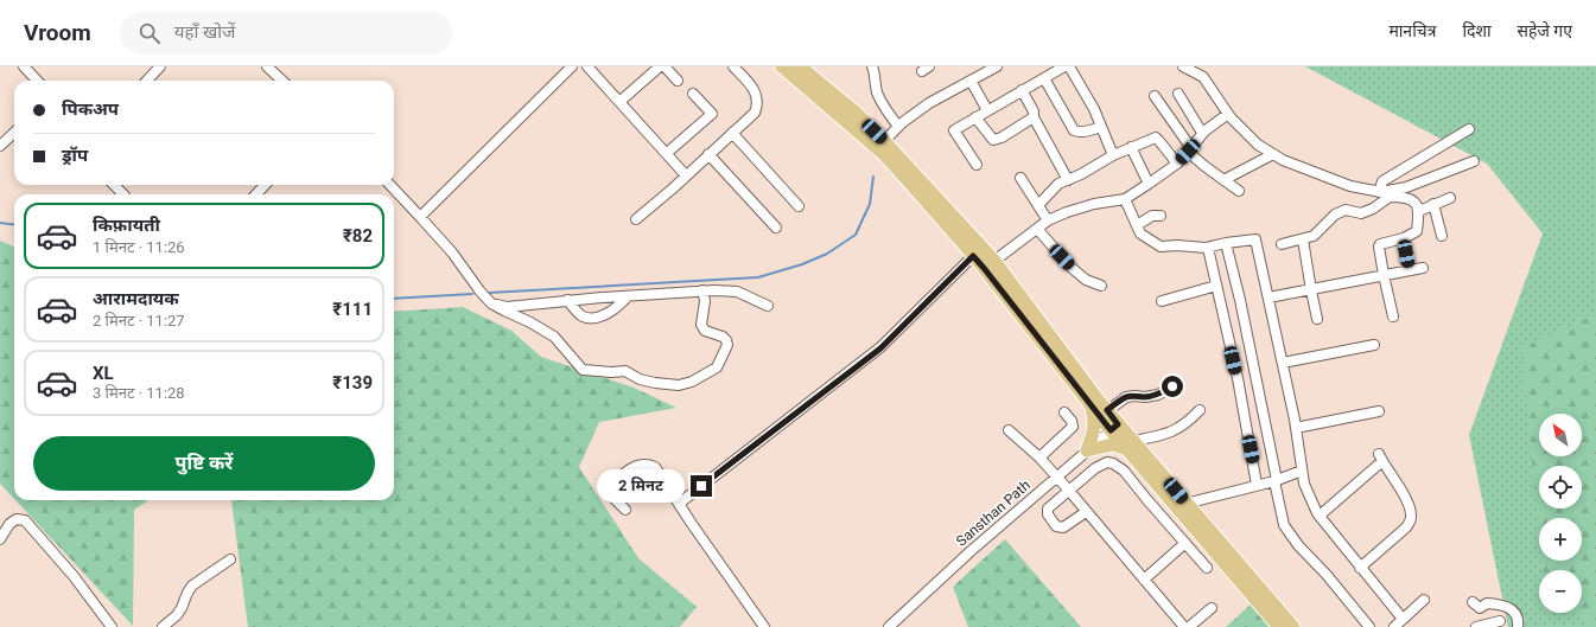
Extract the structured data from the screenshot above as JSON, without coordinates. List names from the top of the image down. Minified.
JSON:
{"streets":{"street":["Sansthan Path"]},"north":"top left","page":{"header":"Vroom","search":"यहाँ खोजें","nav":["मानचित्र","दिशा","सहेजे गए"],"banner":["पिकअप","ड्रॉप"],"list":[{"name":"किफ़ायती","note":"1 मिनट · 11:26","value":"₹82"},{"name":"आरामदायक","note":"2 मिनट · 11:27","value":"₹111"},{"name":"XL","note":"3 मिनट · 11:28","value":"₹139"}],"map_buttons":["+","−"],"buttons":"पुष्टि करें","bubble":"2 मिनट"}}
